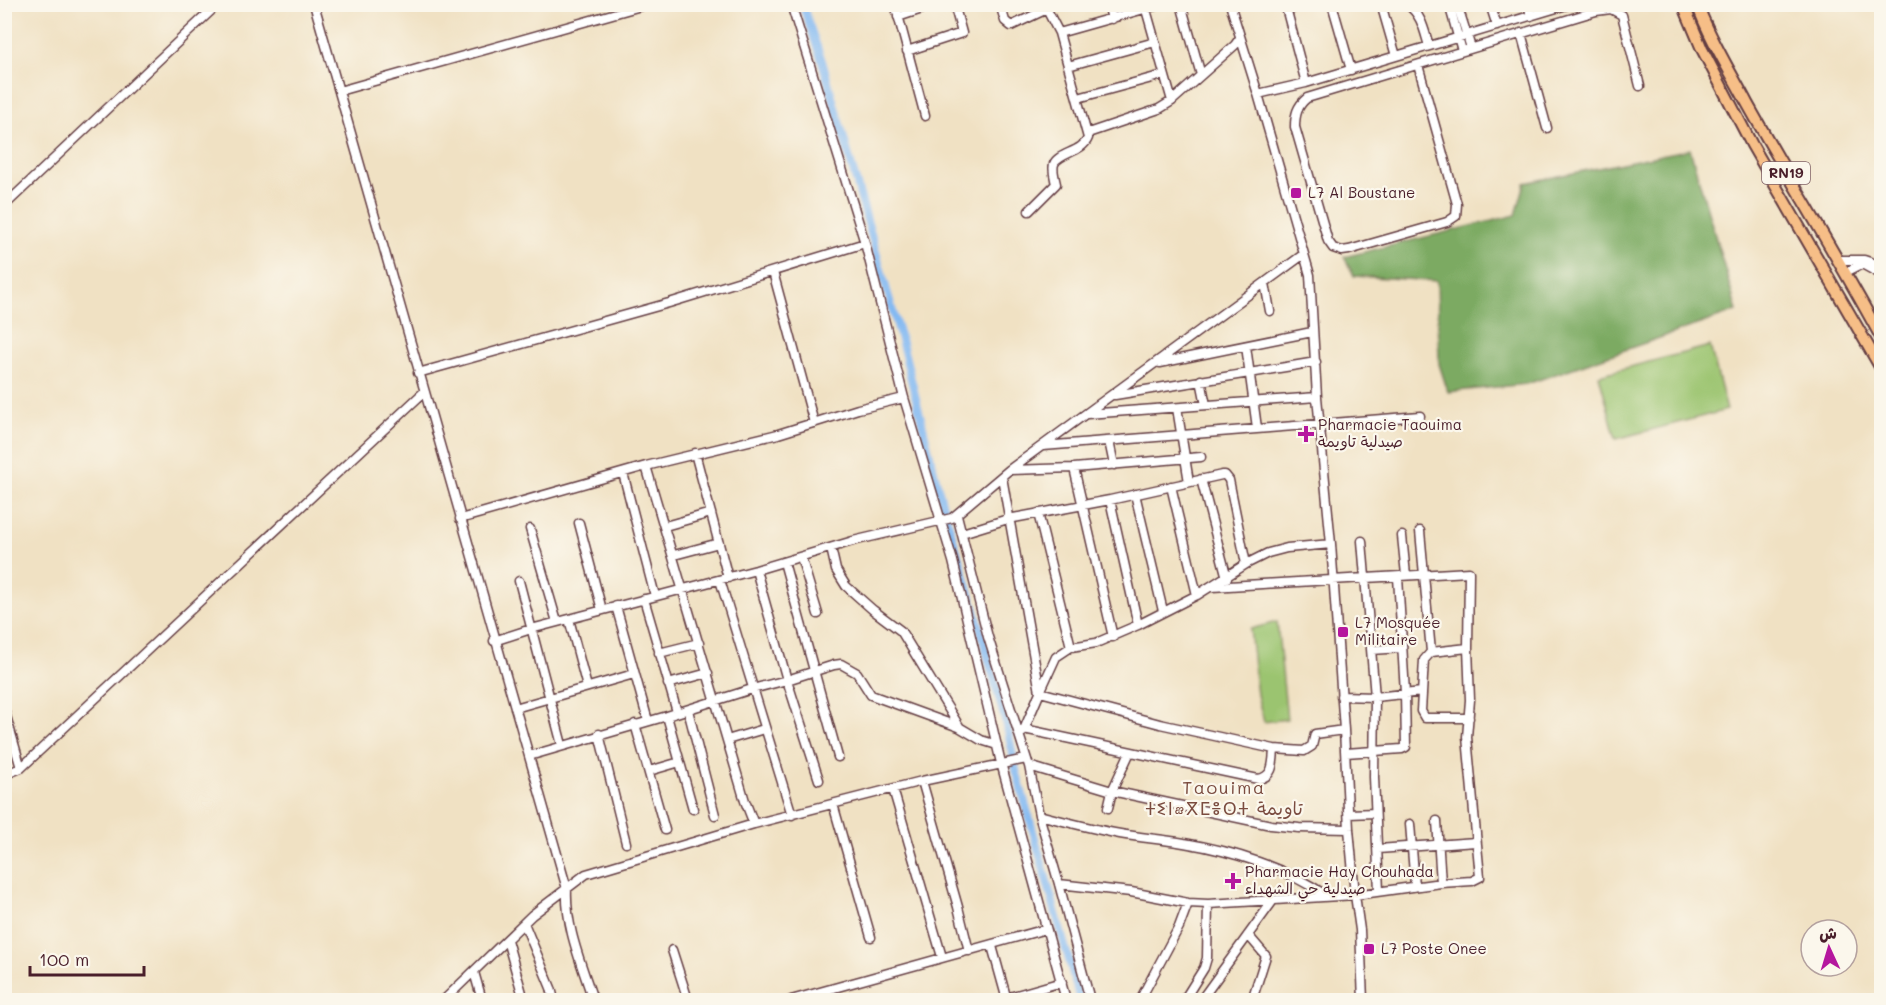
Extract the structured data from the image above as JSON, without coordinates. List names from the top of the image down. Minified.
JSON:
{"streets":{"main road":["RN19"]},"districts":["Taouima ⵜⵉⵏ•ⴳⵎⴻⵔⵜ تاويمة"],"places":{"transit":["L7 Al Boustane","L7 Mosquée Militaire","L7 Poste Onee"],"health":["Pharmacie Taouima صيدلية تاويمة","Pharmacie Hay Chouhada صيدلية حي الشهداء"]},"scale_bar":"100 m","north":"top"}
